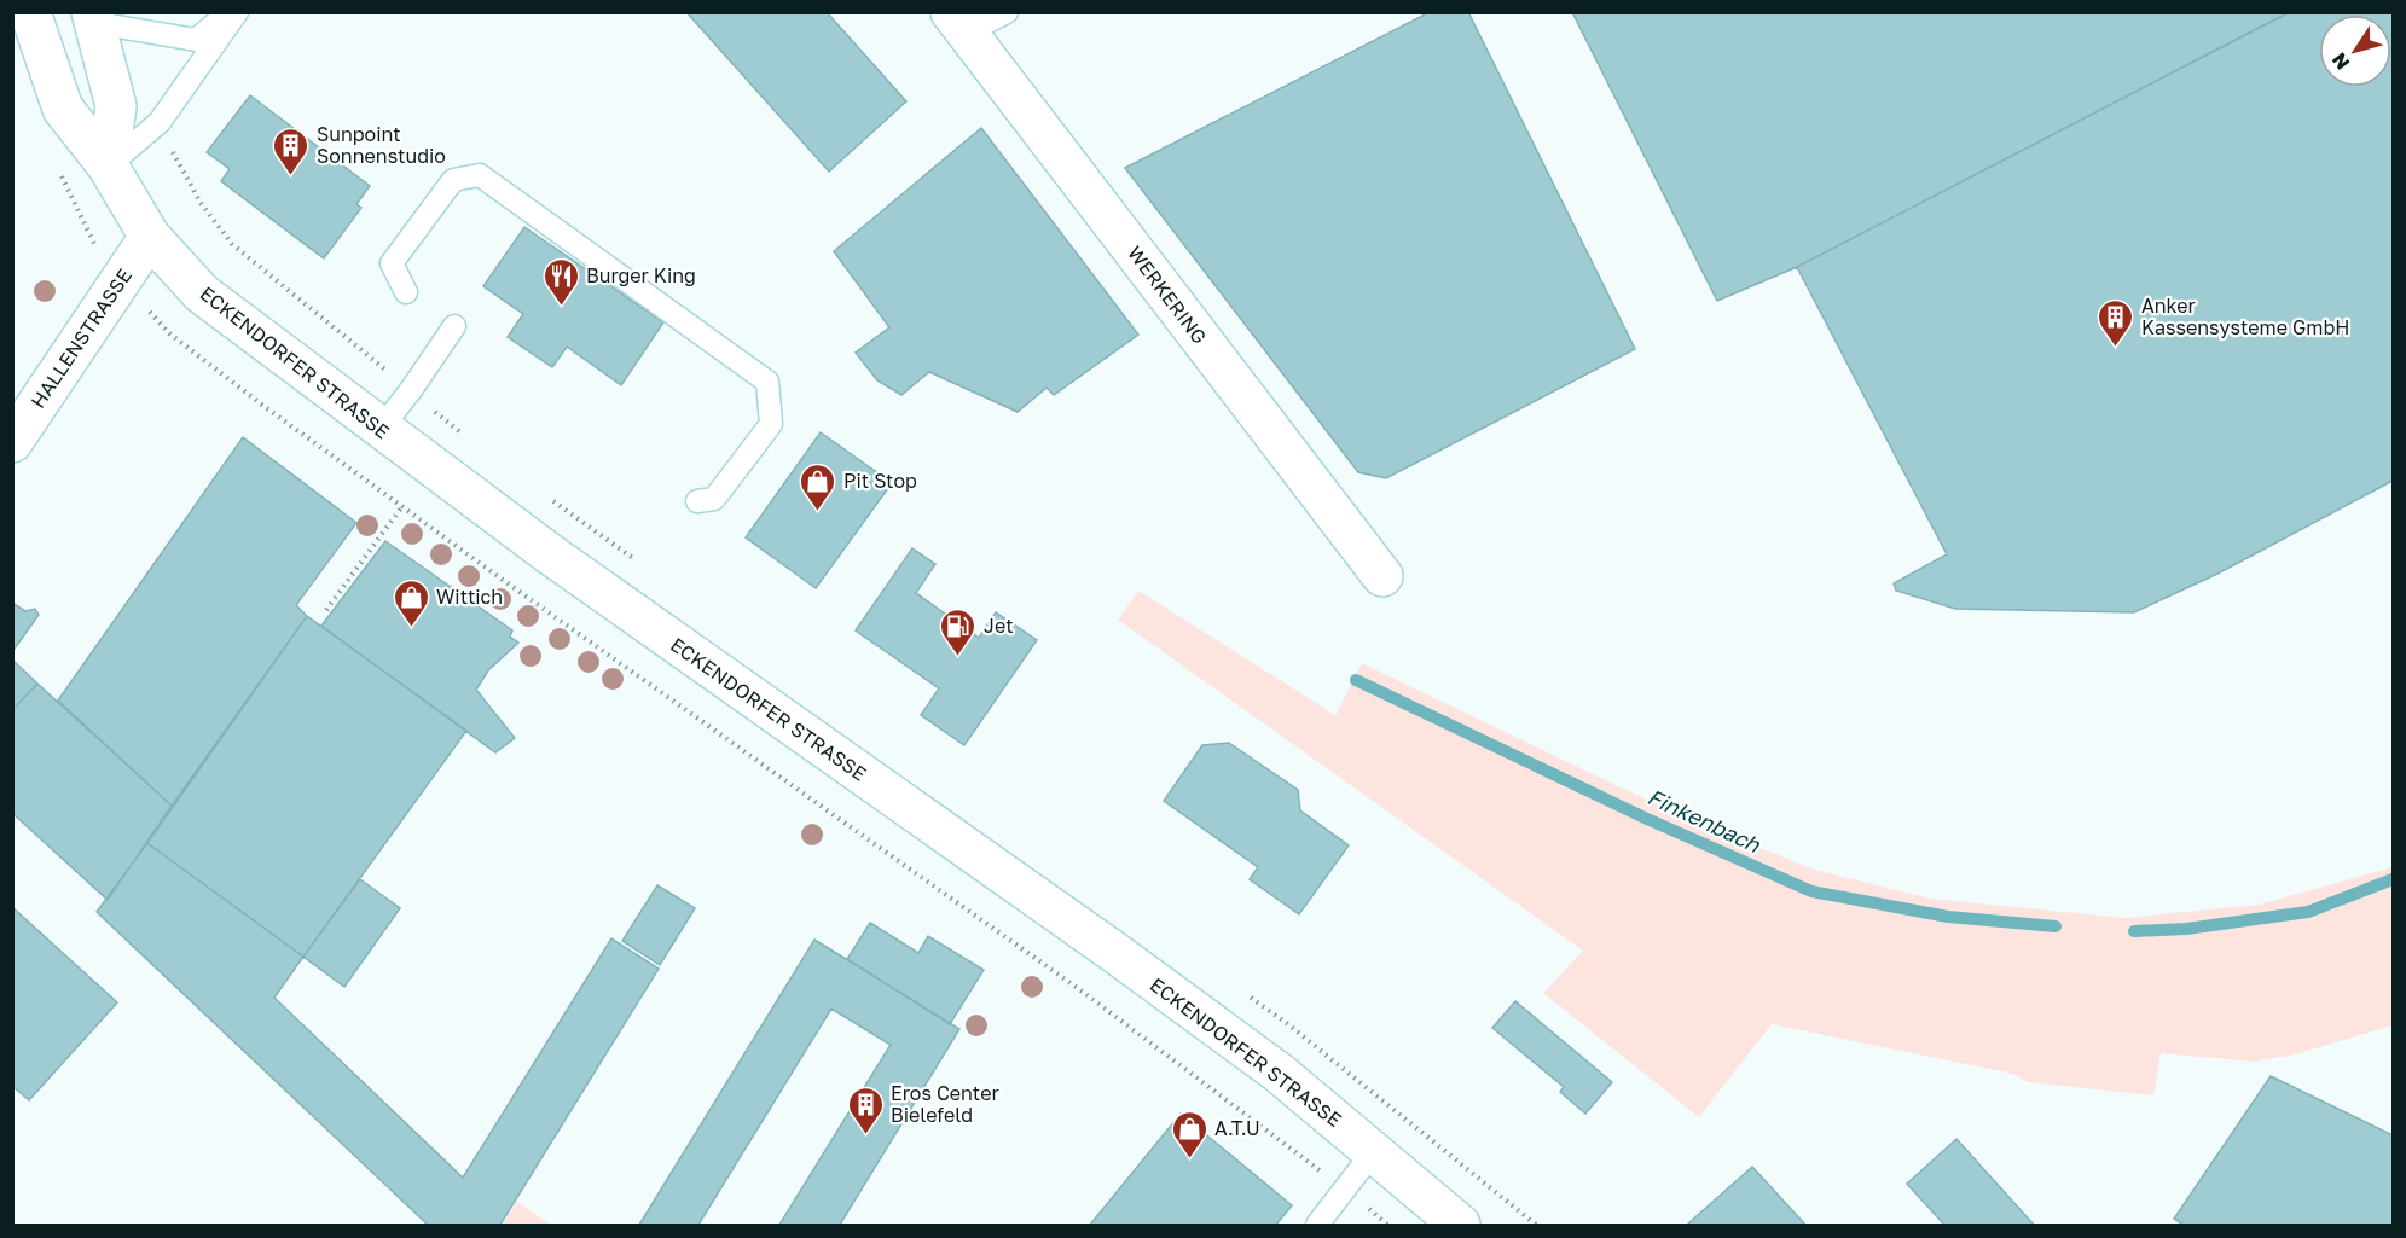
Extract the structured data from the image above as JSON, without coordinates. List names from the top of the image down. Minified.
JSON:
{"streets":{"main road":["WERKERING","HALLENSTRASSE","ECKENDORFER STRASSE"]},"crossings":[["HALLENSTRASSE","ECKENDORFER STRASSE"]],"water":["Finkenbach"],"places":{"building":["Sunpoint Sonnenstudio","Anker Kassensysteme GmbH","Eros Center Bielefeld"],"restaurant":["Burger King"],"shop":["Pit Stop","Wittich","A.T.U"],"fuel station":["Jet"]},"north":"bottom left"}
